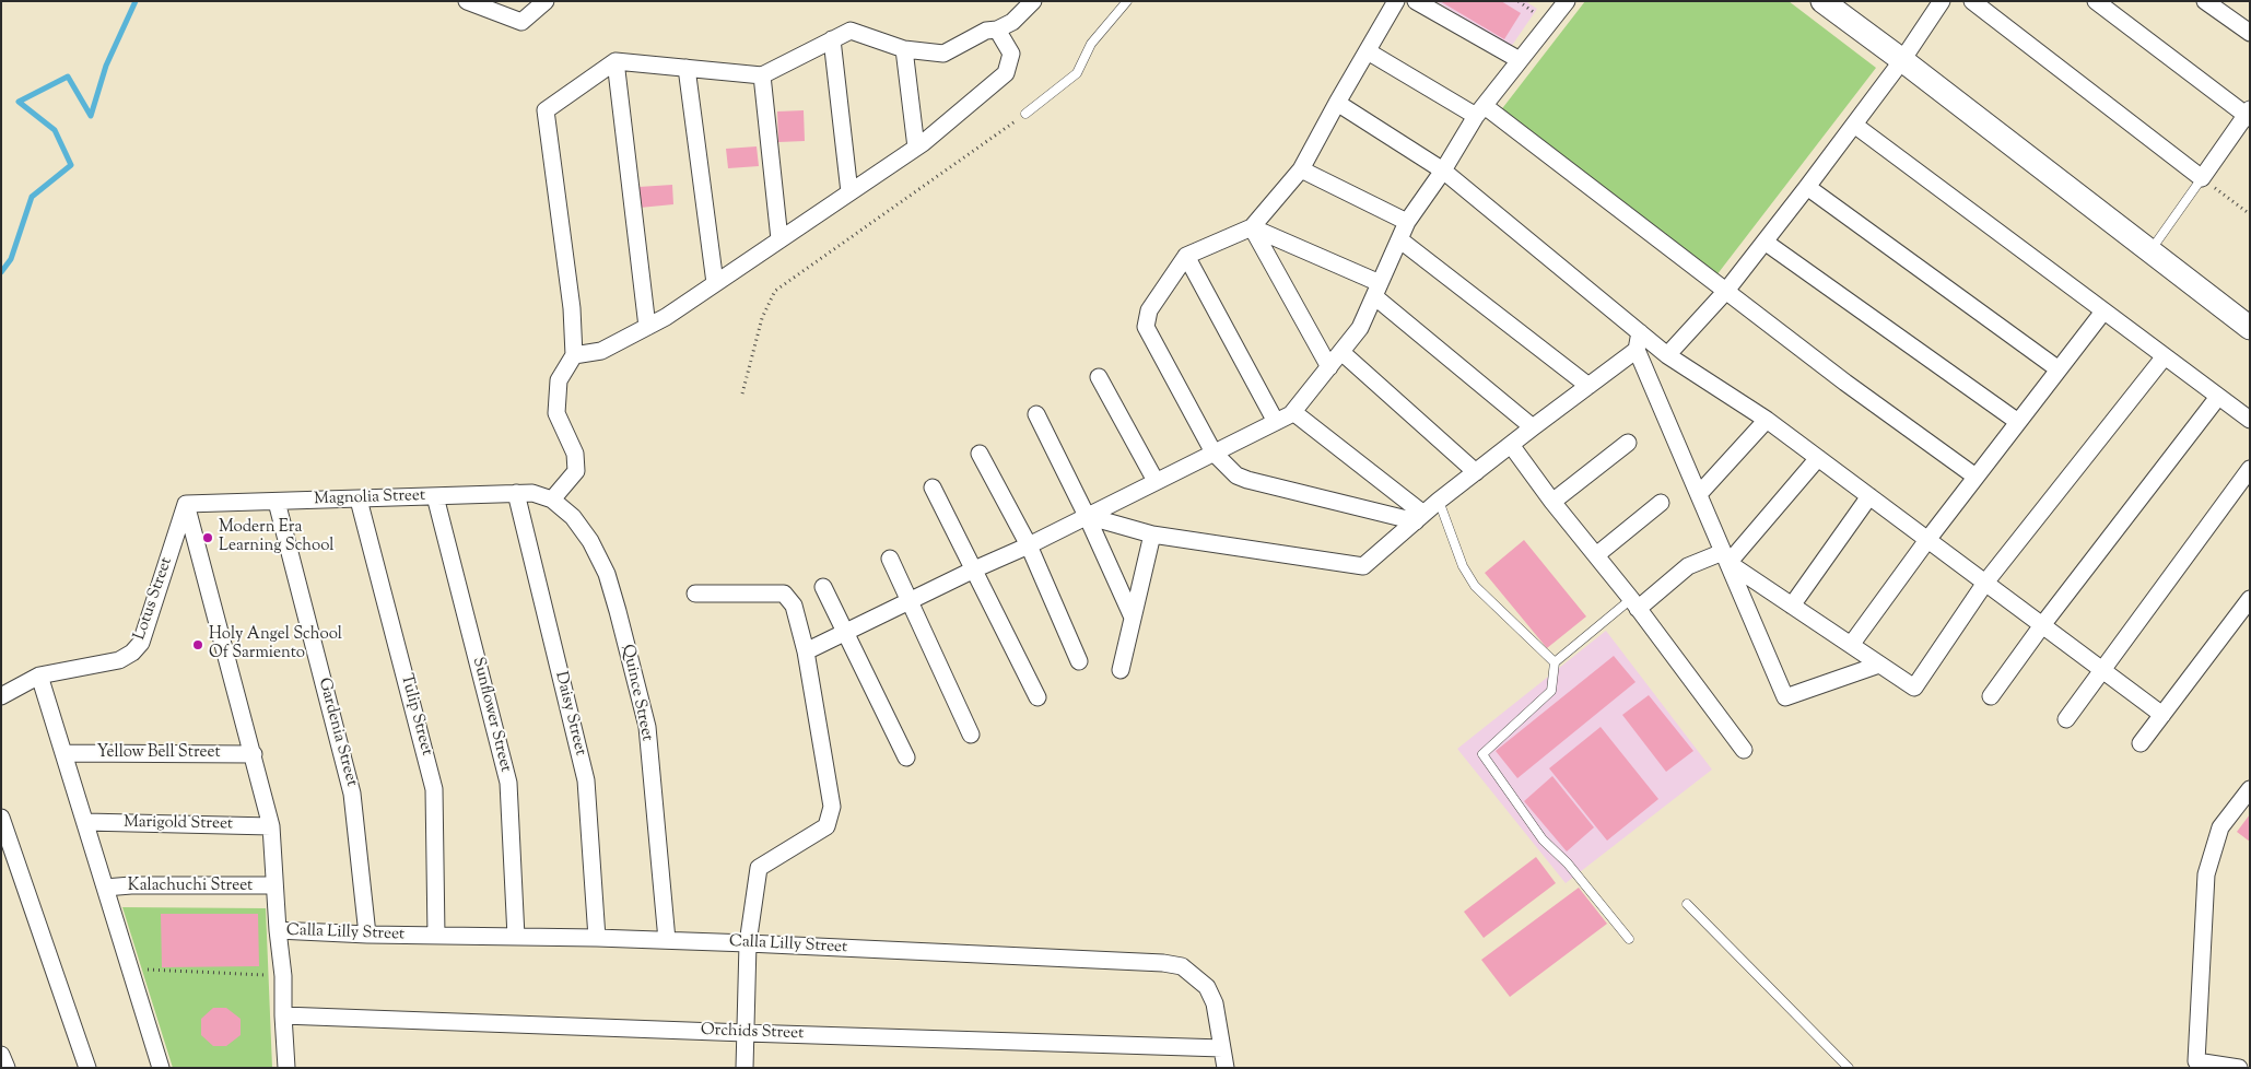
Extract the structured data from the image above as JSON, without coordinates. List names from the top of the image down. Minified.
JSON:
{"streets":{"street":["Magnolia Street","Lotus Street","Quince Street","Daisy Street","Tulip Street","Sunflower Street","Gardenia Street","Yellow Bell Street","Marigold Street","Kalachuchi Street","Calla Lilly Street","Orchids Street"]},"crossings":[["Magnolia Street","Lotus Street"],["Magnolia Street","Quince Street"],["Magnolia Street","Daisy Street"],["Magnolia Street","Tulip Street"],["Magnolia Street","Sunflower Street"],["Magnolia Street","Gardenia Street"],["Quince Street","Calla Lilly Street"],["Daisy Street","Calla Lilly Street"],["Tulip Street","Calla Lilly Street"],["Sunflower Street","Calla Lilly Street"],["Gardenia Street","Calla Lilly Street"],["Calla Lilly Street","Orchids Street"]],"places":["Modern Era Learning School","Holy Angel School Of Sarmiento"]}
